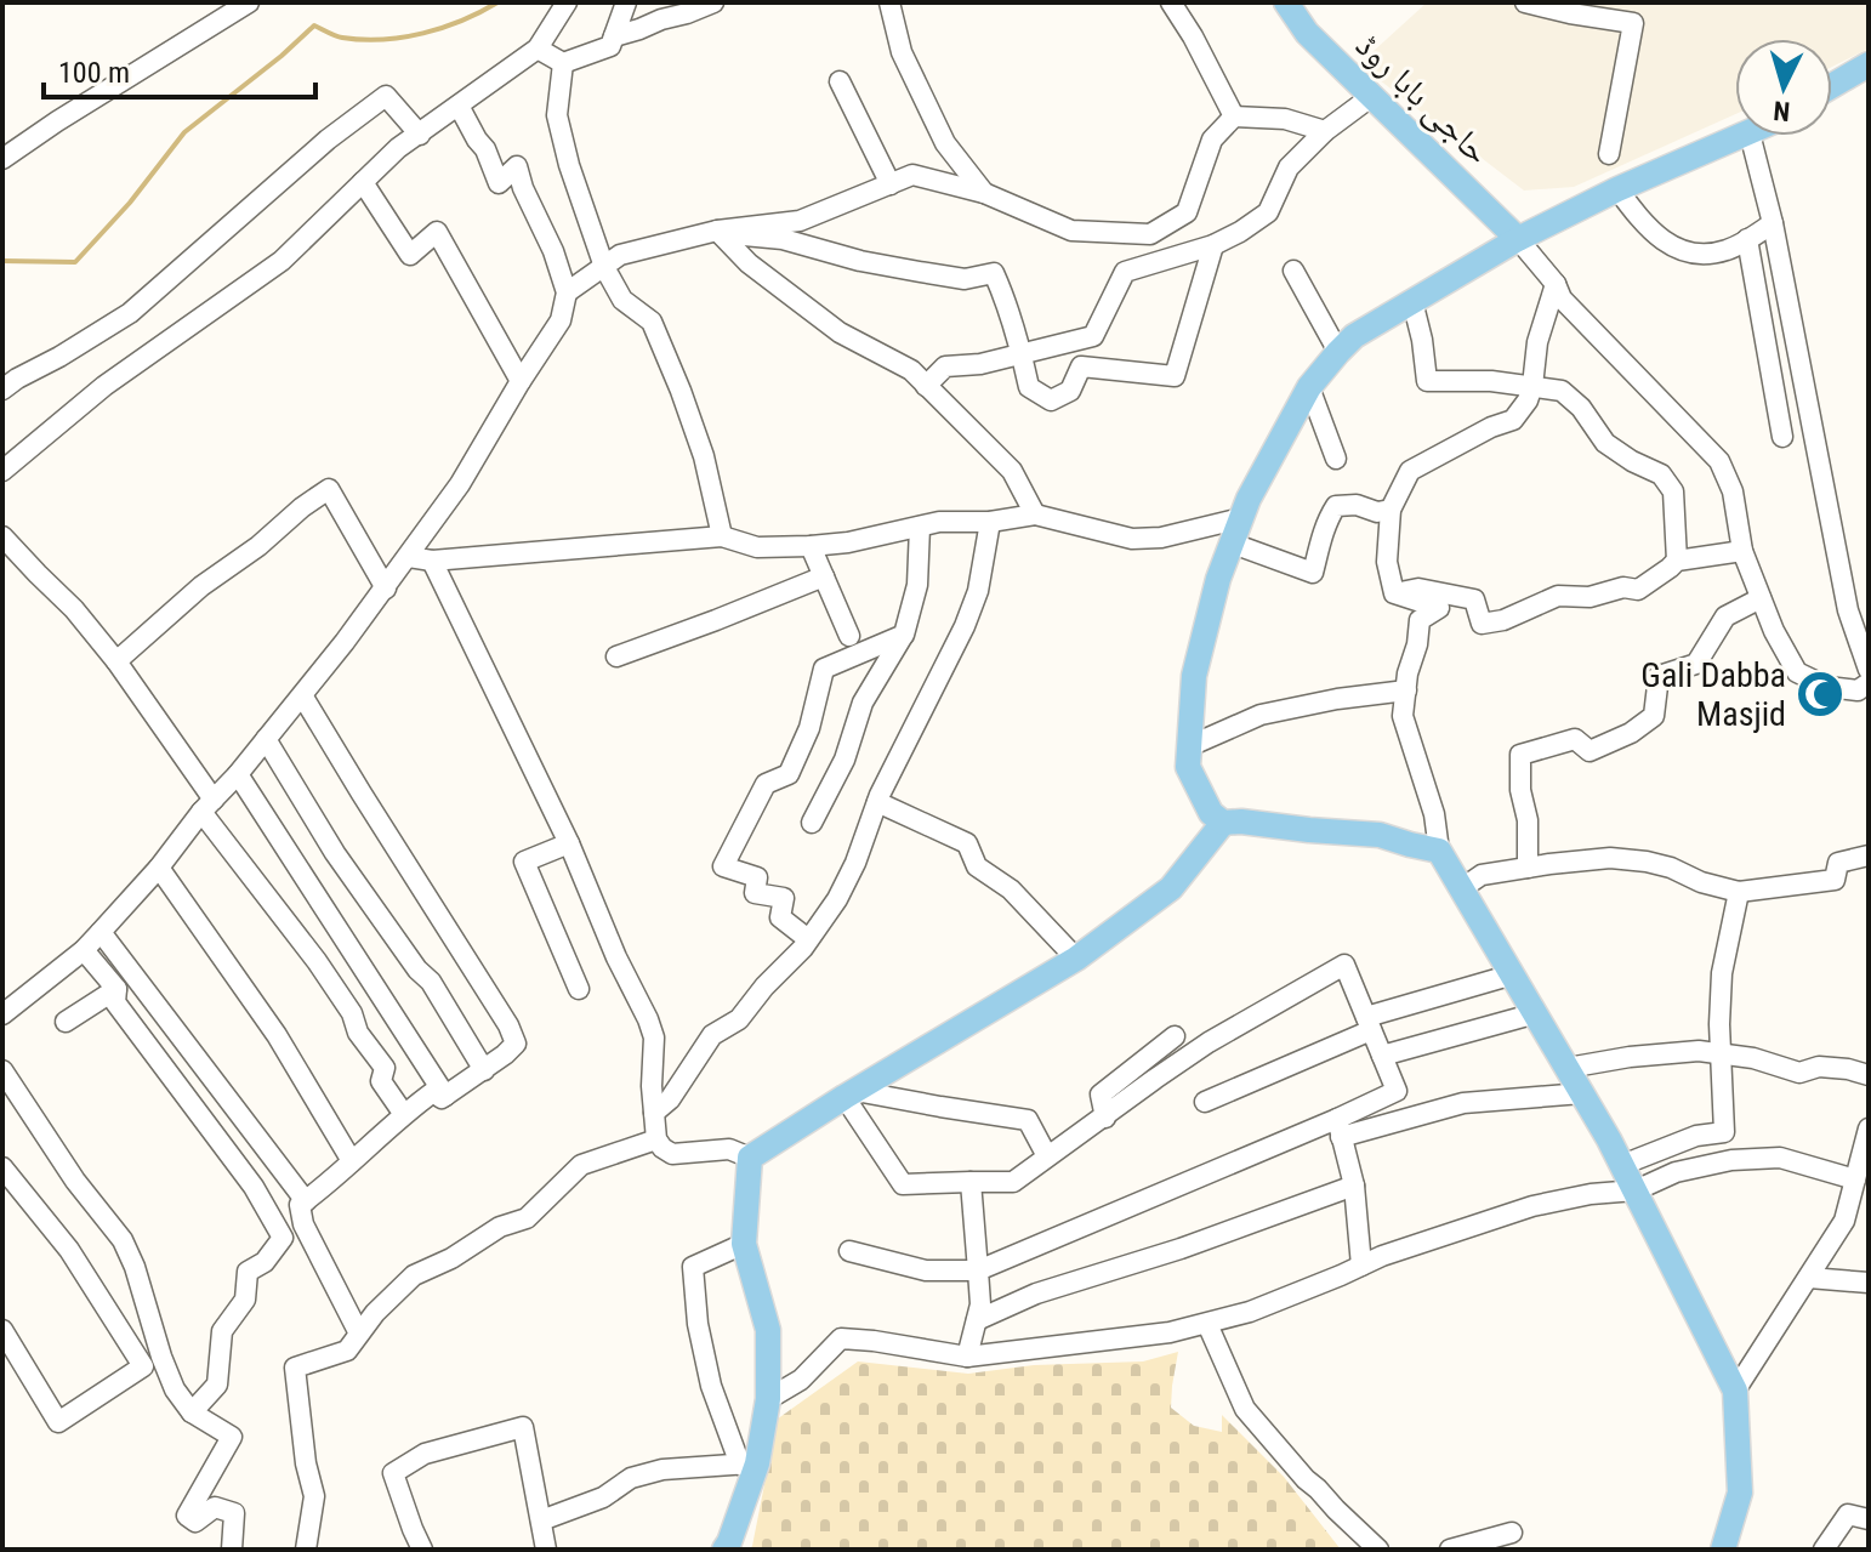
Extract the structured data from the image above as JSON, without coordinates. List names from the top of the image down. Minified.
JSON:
{"streets":{"main road":["حاجی بابا روڈ"]},"places":{"mosque":["Gali Dabba Masjid"]},"scale_bar":"100 m","north":"bottom"}
